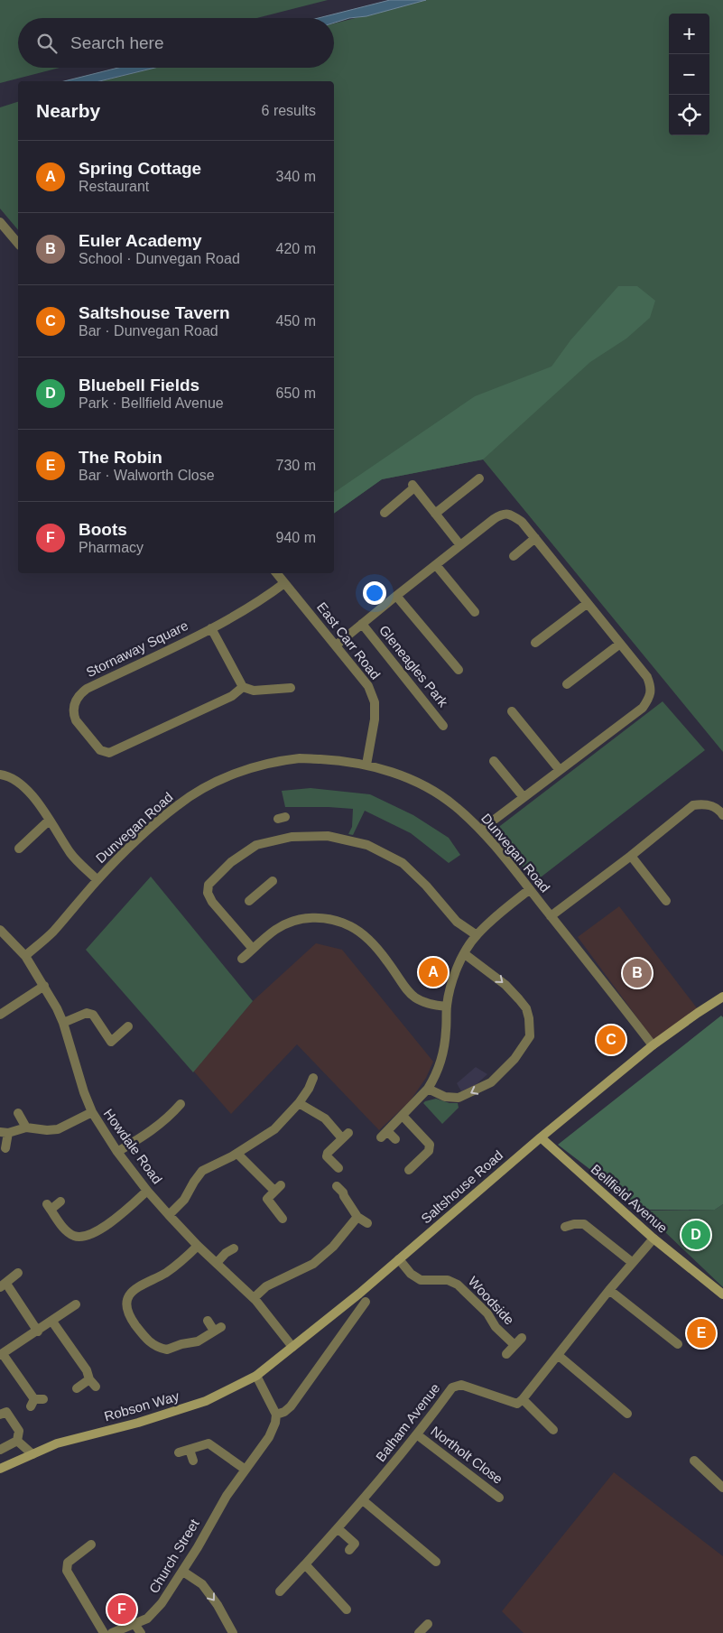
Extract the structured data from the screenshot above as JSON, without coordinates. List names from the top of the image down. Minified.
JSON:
{"streets":{"main road":["Saltshouse Road","Bellfield Avenue","Robson Way"],"street":["East Carr Road","Stornaway Square","Gleneagles Park","Dunvegan Road","Howdale Road","Woodside","Balham Avenue","Northolt Close","Church Street"]},"crossings":[["East Carr Road","Stornaway Square"],["East Carr Road","Gleneagles Park"],["East Carr Road","Dunvegan Road"],["Gleneagles Park","Dunvegan Road"],["Dunvegan Road","Howdale Road"],["Dunvegan Road","Saltshouse Road"],["Howdale Road","Saltshouse Road"],["Saltshouse Road","Bellfield Avenue"],["Saltshouse Road","Woodside"],["Saltshouse Road","Robson Way"],["Balham Avenue","Northolt Close"]],"page":{"map_buttons":["+","−"],"search":"Search here","heading":["Nearby","6 results"],"list":[{"mark":"A","name":"Spring Cottage","note":"Restaurant","value":"340 m"},{"mark":"B","name":"Euler Academy","note":"School · Dunvegan Road","value":"420 m"},{"mark":"C","name":"Saltshouse Tavern","note":"Bar · Dunvegan Road","value":"450 m"},{"mark":"D","name":"Bluebell Fields","note":"Park · Bellfield Avenue","value":"650 m"},{"mark":"E","name":"The Robin","note":"Bar · Walworth Close","value":"730 m"},{"mark":"F","name":"Boots","note":"Pharmacy","value":"940 m"}],"pins":["A","B","C","D","E","F"]}}
